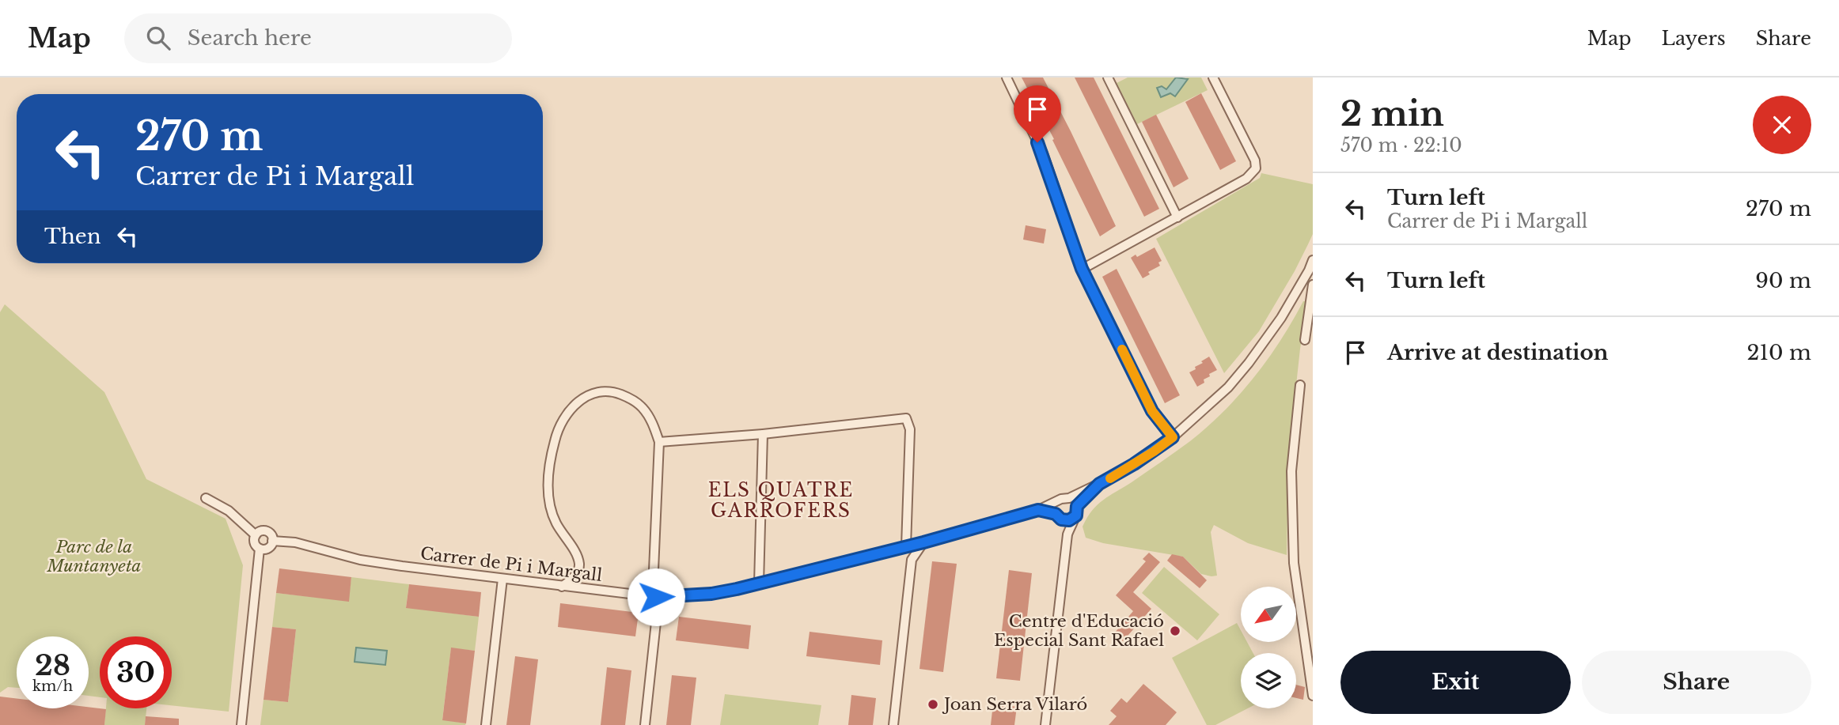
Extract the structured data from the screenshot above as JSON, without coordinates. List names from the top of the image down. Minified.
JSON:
{"streets":{"street":["Carrer de Pi i Margall"]},"districts":["ELS QUATRE GARROFERS"],"parks":["Parc de la Muntanyeta"],"places":["Centre d'Educació Especial Sant Rafael","Joan Serra Vilaró"],"north":"bottom left","page":{"header":"Map","search":"Search here","nav":["Map","Layers","Share"],"heading":["2 min","570 m · 22:10"],"turn":["270 m","Carrer de Pi i Margall"],"list":[{"name":"Turn left","note":"Carrer de Pi i Margall","value":"270 m"},{"name":"Turn left","value":"90 m"},{"name":"Arrive at destination","value":"210 m"}],"then":"Then","speed":"28 km/h","limit":"30","buttons":["Exit","Share"]}}
